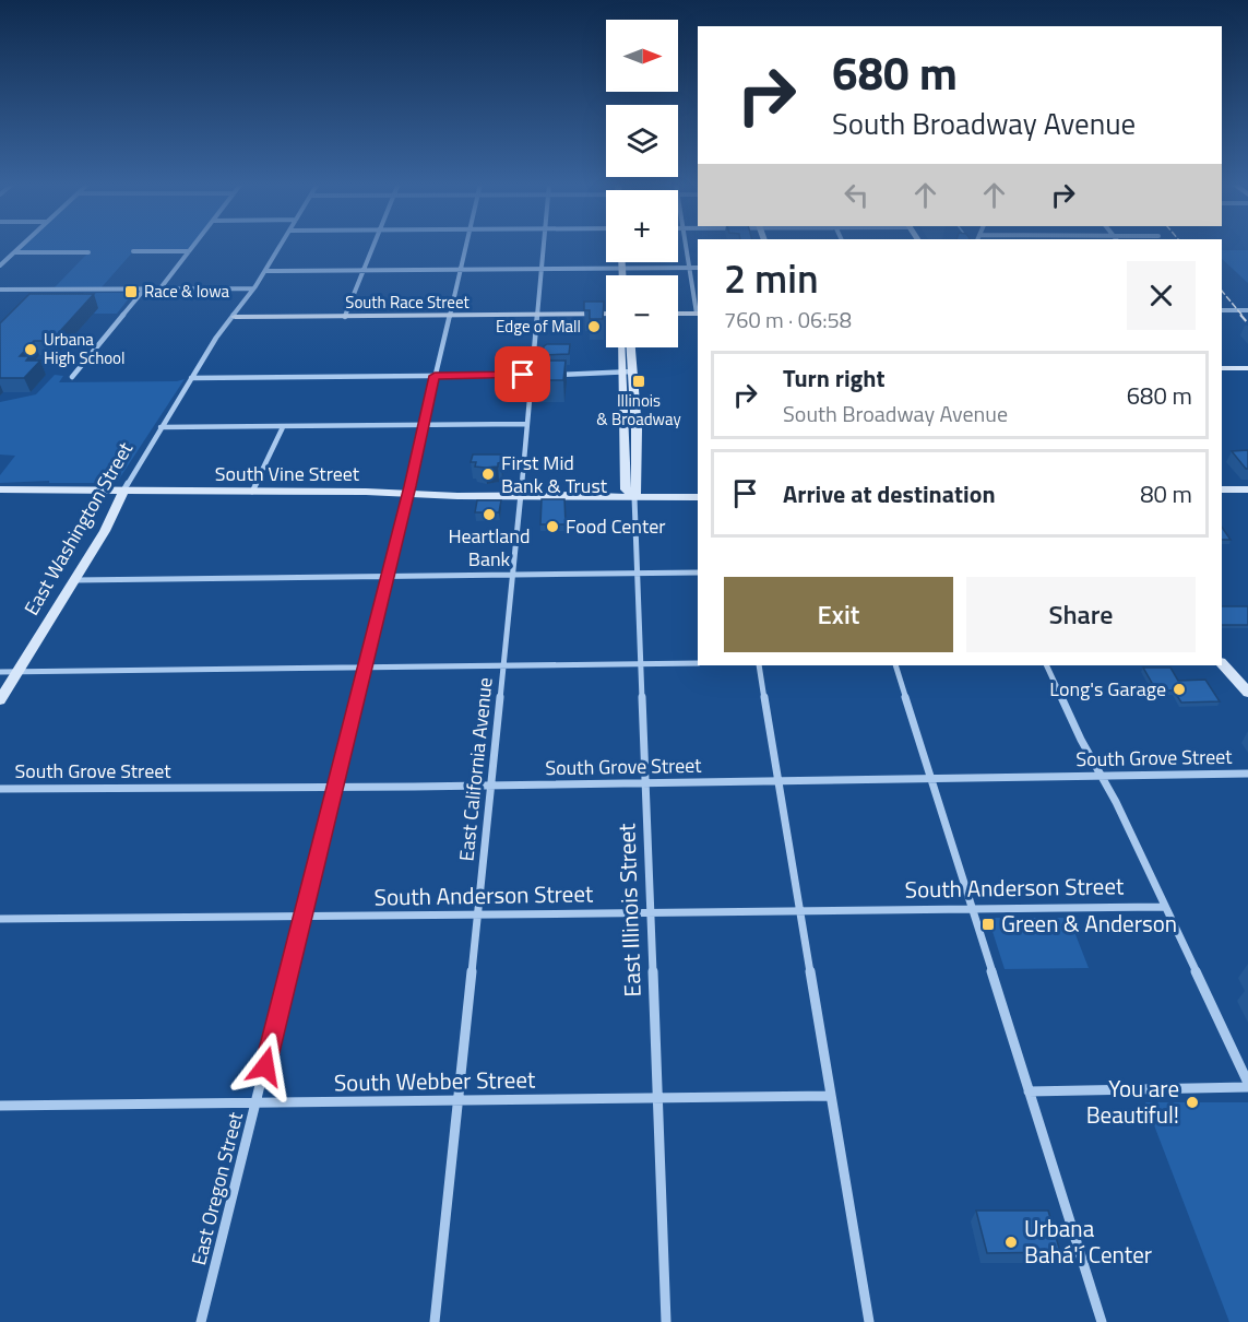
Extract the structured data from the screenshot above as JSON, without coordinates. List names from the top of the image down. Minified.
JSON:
{"streets":{"street":["South Race Street","South Vine Street","East Washington Street","South Grove Street","East California Avenue","South Anderson Street","East Illinois Street","South Webber Street","East Oregon Street"]},"crossings":[["South Race Street","East Washington Street"],["South Race Street","East California Avenue"],["South Race Street","East Oregon Street"],["South Vine Street","East Washington Street"],["South Vine Street","East California Avenue"],["South Vine Street","East Illinois Street"],["South Vine Street","East Oregon Street"],["South Grove Street","East California Avenue"],["South Grove Street","East Illinois Street"],["South Grove Street","East Oregon Street"],["East California Avenue","South Anderson Street"],["East California Avenue","South Webber Street"],["South Anderson Street","East Illinois Street"],["South Anderson Street","East Oregon Street"],["East Illinois Street","South Webber Street"],["South Webber Street","East Oregon Street"]],"places":{"transit":["Race & Iowa","Illinois & Broadway","Green & Anderson"],"other":["Edge of Mall","Urbana High School","First Mid Bank & Trust","Heartland Bank","Food Center","Long's Garage","You are Beautiful!","Urbana Bahá'í Center"]},"north":"right","page":{"map_buttons":["+","−"],"turn":["680 m","South Broadway Avenue"],"heading":["2 min","760 m · 06:58"],"list":[{"name":"Turn right","note":"South Broadway Avenue","value":"680 m"},{"name":"Arrive at destination","value":"80 m"}],"buttons":["Exit","Share"]}}
